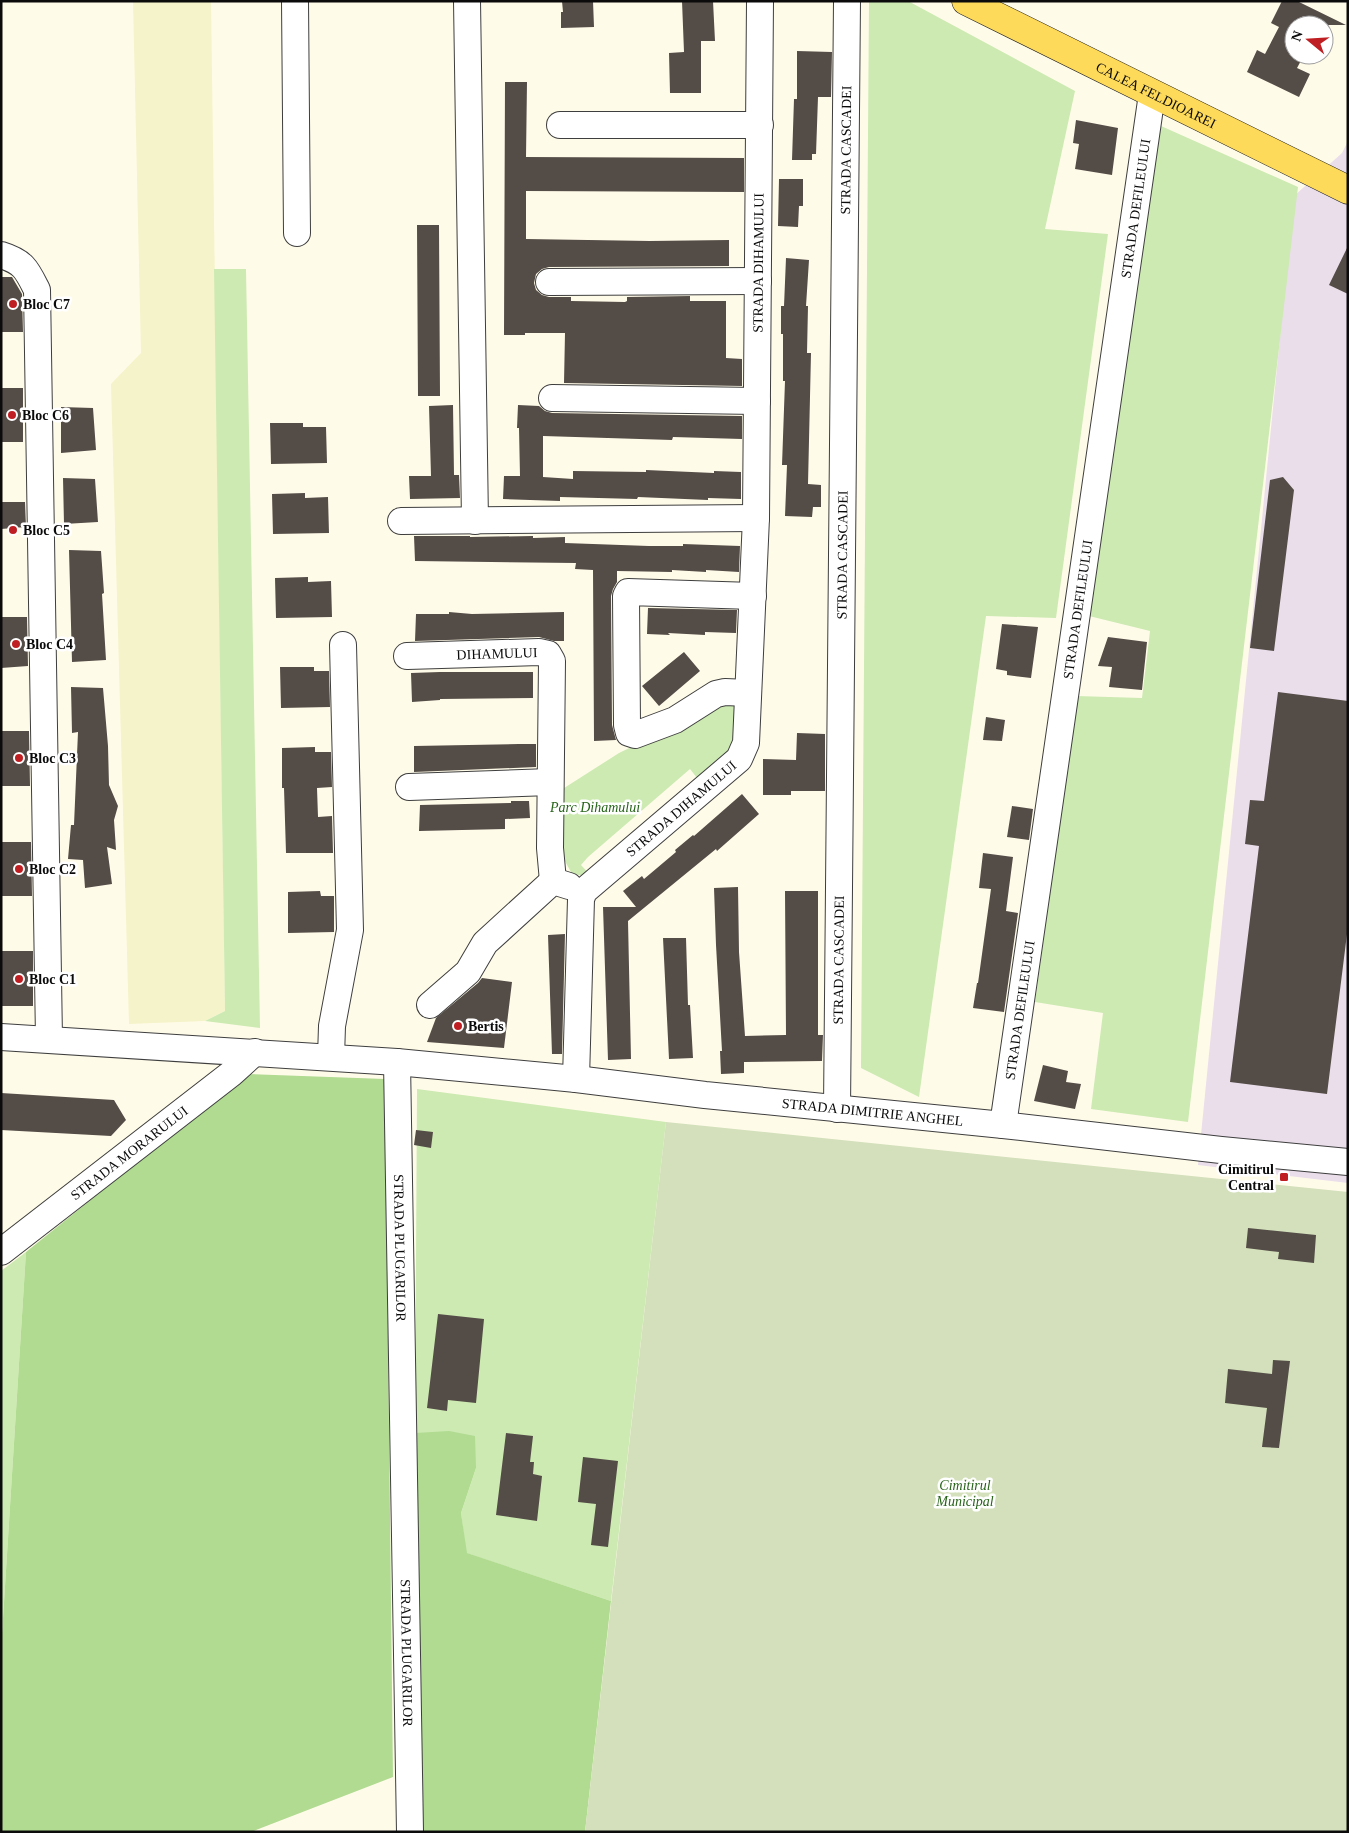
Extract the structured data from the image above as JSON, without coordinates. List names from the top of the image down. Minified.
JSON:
{"streets":{"main road":["CALEA FELDIOAREI"],"street":["STRADA CASCADEI","STRADA DEFILEULUI","STRADA DIHAMULUI","DIHAMULUI","STRADA DIMITRIE ANGHEL","STRADA MORARULUI","STRADA PLUGARILOR"]},"crossings":[["CALEA FELDIOAREI","STRADA DEFILEULUI"],["STRADA CASCADEI","STRADA DIMITRIE ANGHEL"],["STRADA DEFILEULUI","STRADA DIMITRIE ANGHEL"],["STRADA DIMITRIE ANGHEL","STRADA PLUGARILOR"]],"parks":["Parc Dihamului","Cimitirul Municipal"],"places":{"other":["Bloc C7","Bloc C6","Bloc C5","Bloc C4","Bloc C3","Bloc C2","Bloc C1","Bertis"],"transit":["Cimitirul Central"]},"north":"left"}
